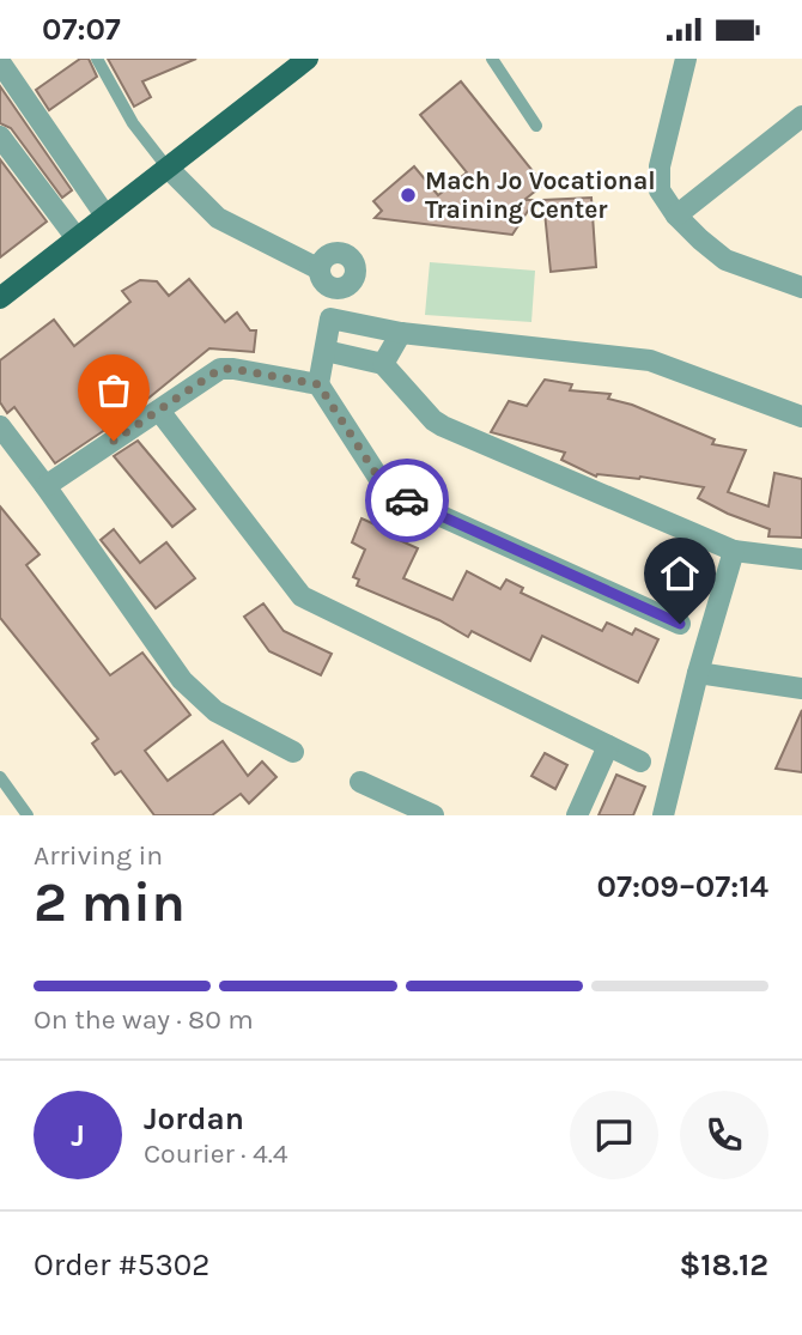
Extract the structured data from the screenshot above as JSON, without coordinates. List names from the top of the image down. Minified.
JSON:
{"places":["Mach Jo Vocational Training Center"],"page":{"status":"07:07","heading":["2 min","Arriving in","07:09–07:14"],"panel":["Jordan","Courier · 4.4","Order #5302","$18.12"],"bar":"On the way · 80 m","round":"J"}}
